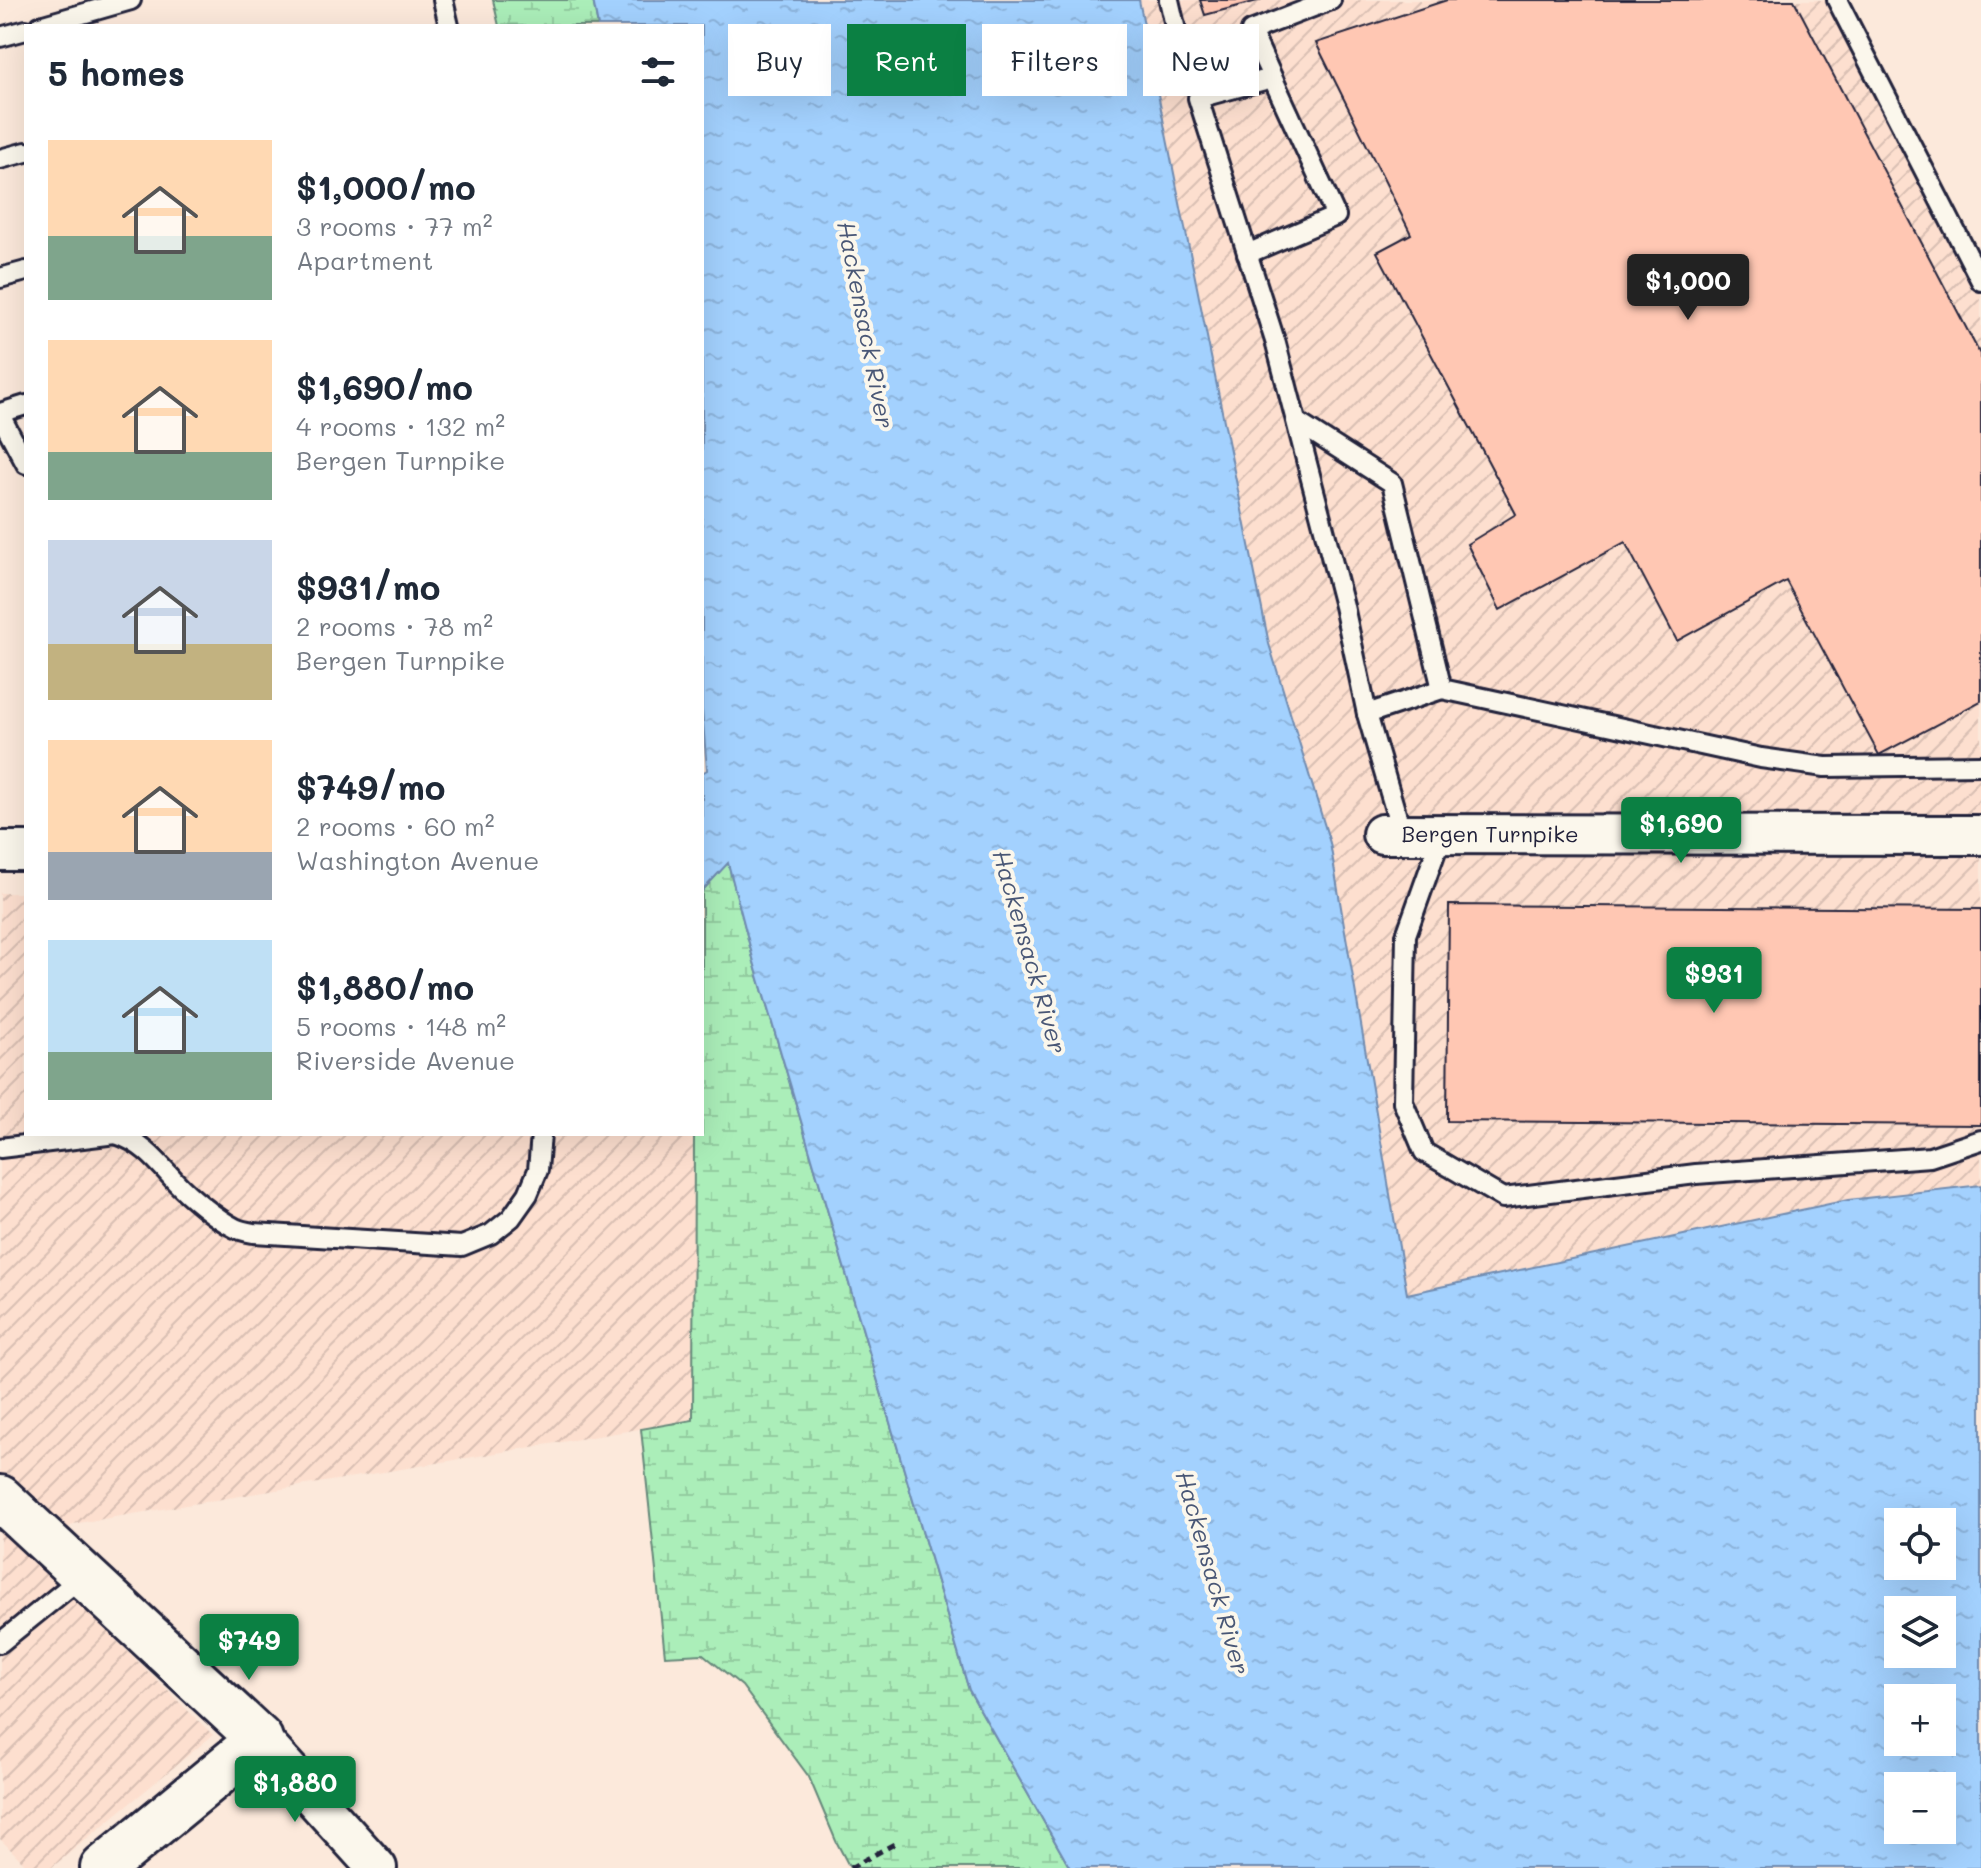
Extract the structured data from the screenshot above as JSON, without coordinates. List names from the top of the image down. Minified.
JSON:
{"streets":{"street":["Bergen Turnpike"]},"water":["Hackensack River"],"page":{"chip":["Buy","Rent","Filters","New"],"heading":"5 homes","list":[{"name":"$1,000/mo","note":"3 rooms · 77 m² · Apartment"},{"name":"$1,690/mo","note":"4 rooms · 132 m² · Bergen Turnpike"},{"name":"$931/mo","note":"2 rooms · 78 m² · Bergen Turnpike"},{"name":"$749/mo","note":"2 rooms · 60 m² · Washington Avenue"},{"name":"$1,880/mo","note":"5 rooms · 148 m² · Riverside Avenue"}],"price":["$1,000","$1,690","$931","$749","$1,880"],"map_buttons":["+","−"]}}
